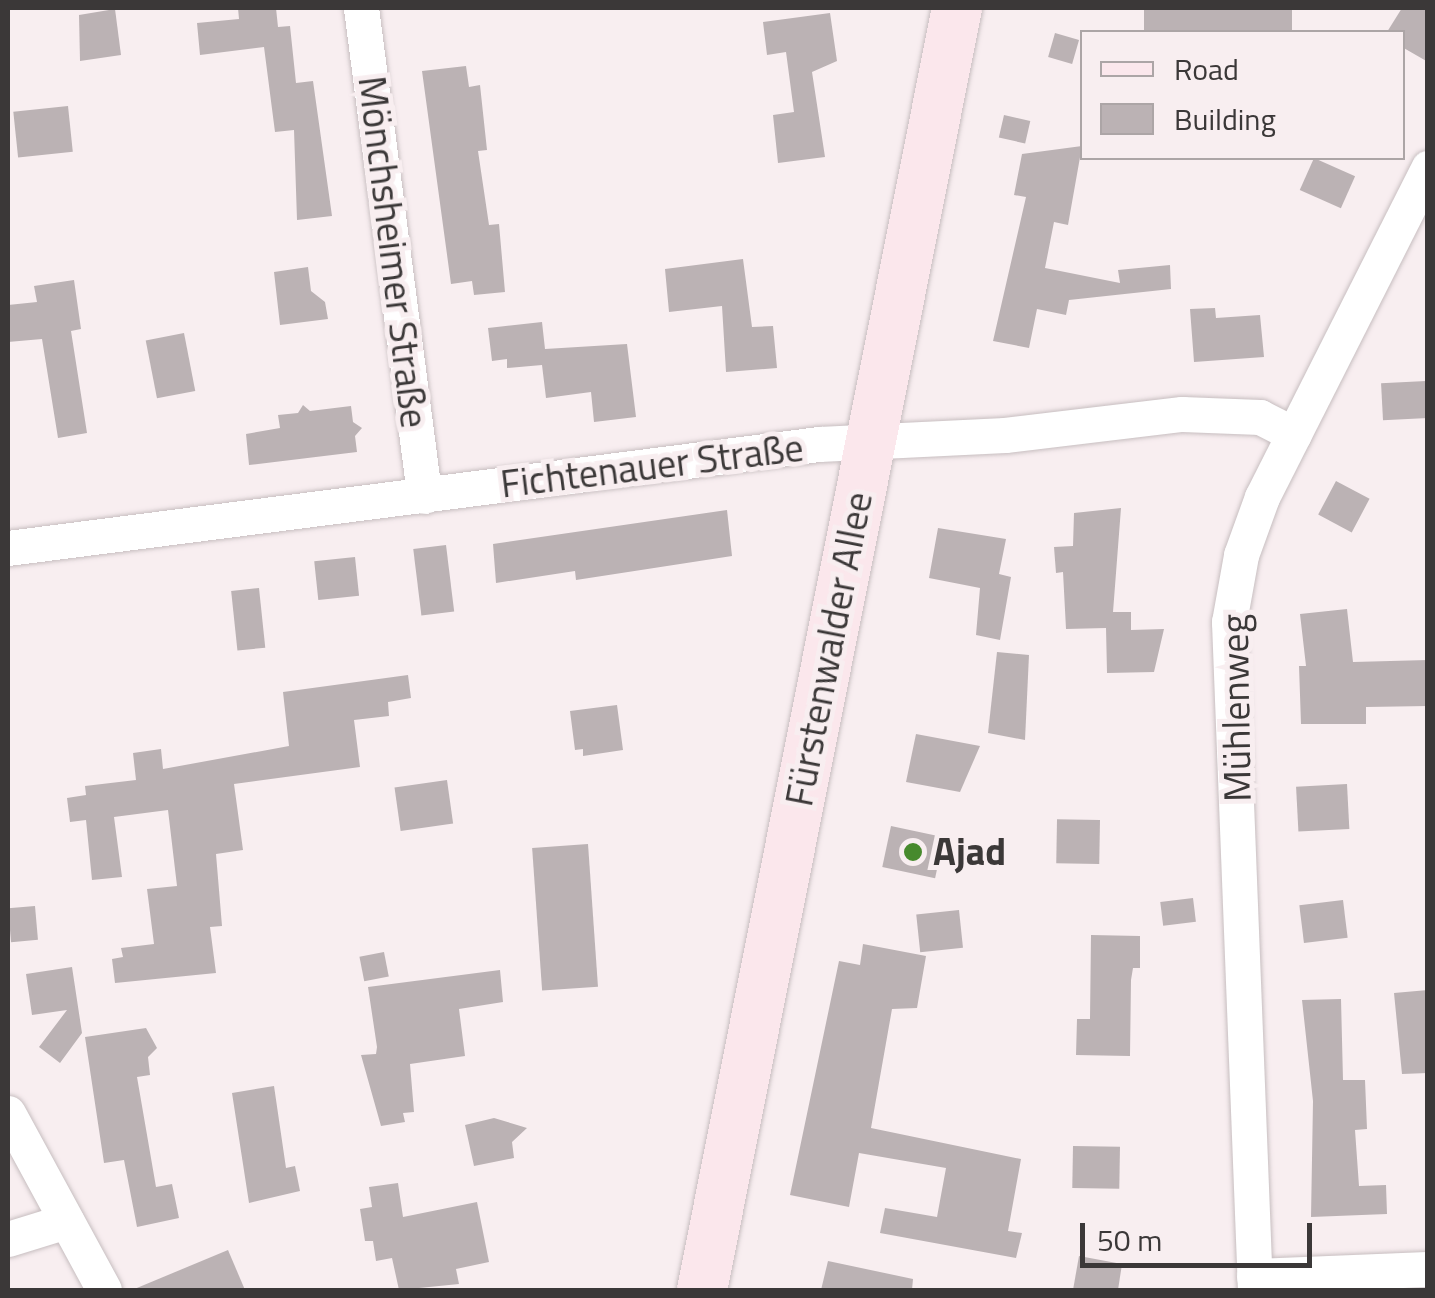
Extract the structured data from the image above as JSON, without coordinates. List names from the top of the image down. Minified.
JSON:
{"streets":{"main road":["Fürstenwalder Allee"],"street":["Mönchsheimer Straße","Fichtenauer Straße","Mühlenweg"]},"crossings":[["Mönchsheimer Straße","Fichtenauer Straße"],["Fichtenauer Straße","Fürstenwalder Allee"],["Fichtenauer Straße","Mühlenweg"]],"places":["Ajad"],"legend":["Road","Building"],"scale_bar":"50 m"}
